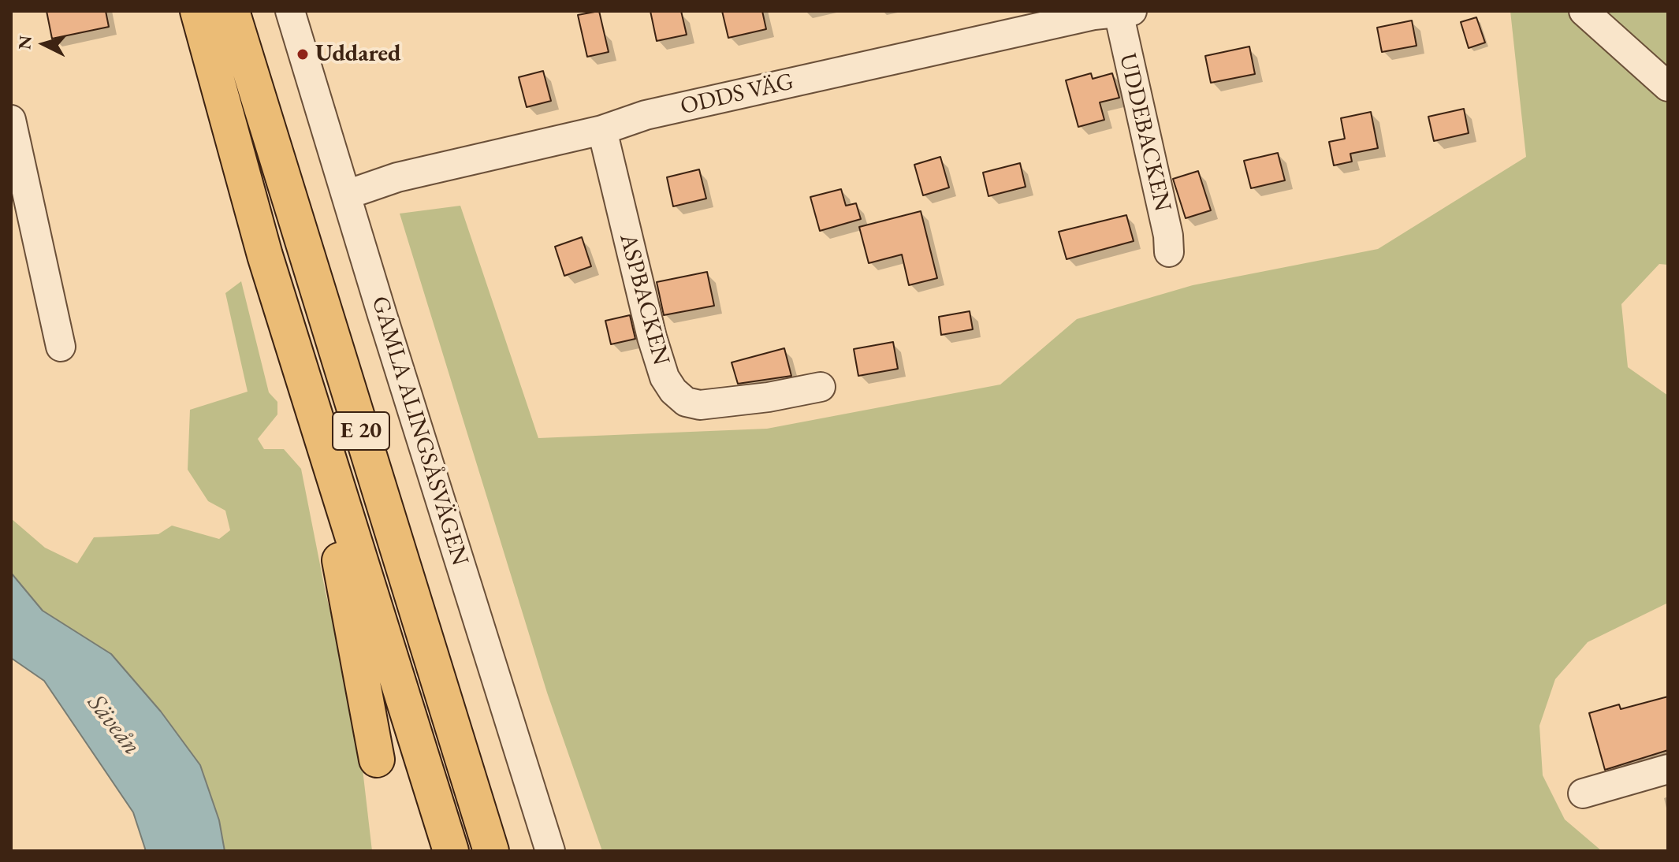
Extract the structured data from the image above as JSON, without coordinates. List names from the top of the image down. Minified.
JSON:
{"streets":{"highway":["E 20"],"street":["ODDS VÄG","UDDEBACKEN","ASPBACKEN","GAMLA ALINGSÅSVÄGEN"]},"crossings":[["ODDS VÄG","UDDEBACKEN"],["ODDS VÄG","ASPBACKEN"],["ODDS VÄG","GAMLA ALINGSÅSVÄGEN"]],"water":["Säveån"],"places":["Uddared"],"north":"left"}
